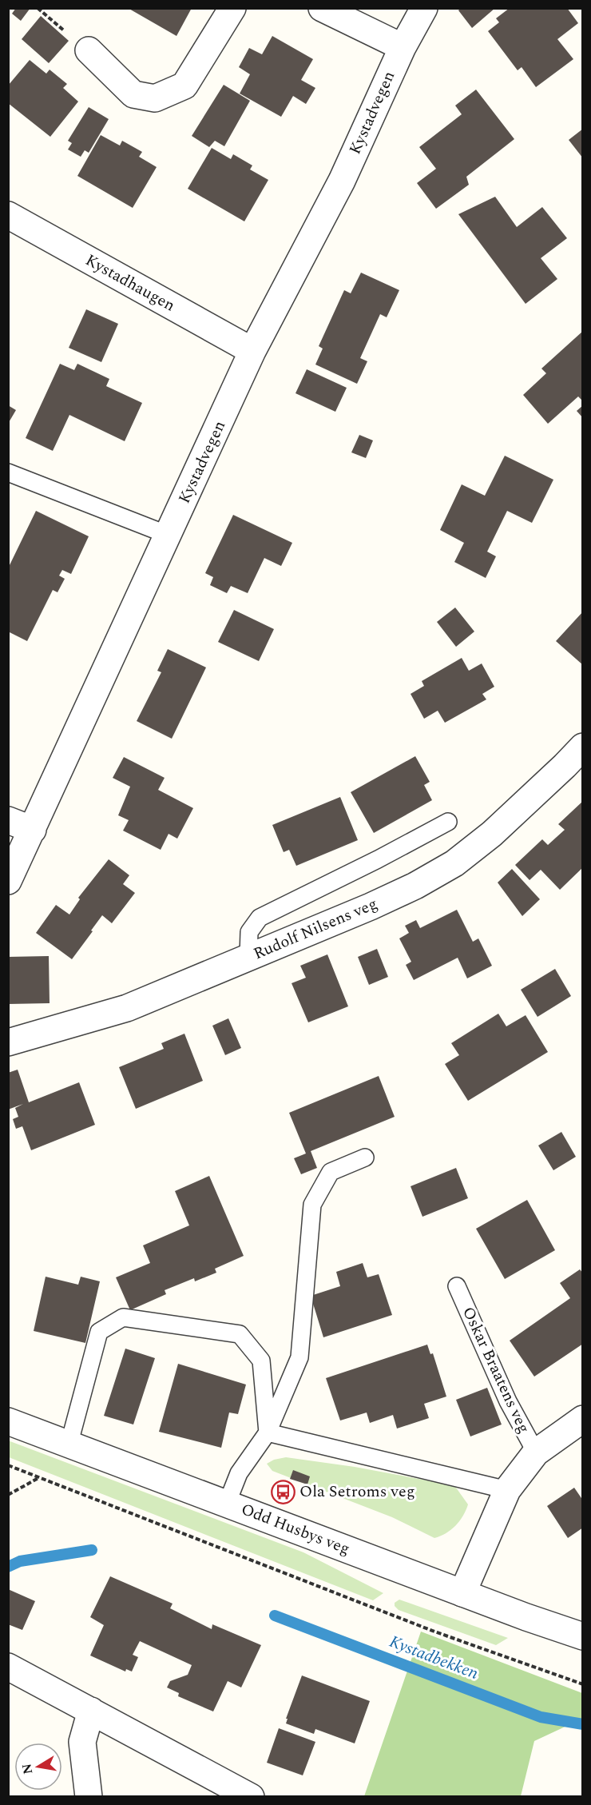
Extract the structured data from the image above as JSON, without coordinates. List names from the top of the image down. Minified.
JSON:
{"streets":{"street":["Kystadvegen","Kystadhaugen","Rudolf Nilsens veg","Oskar Braatens veg","Odd Husbys veg"]},"crossings":[["Kystadvegen","Kystadhaugen"],["Oskar Braatens veg","Odd Husbys veg"]],"water":["Kystadbekken"],"places":{"bus stop":["Ola Setroms veg"]},"north":"left"}
